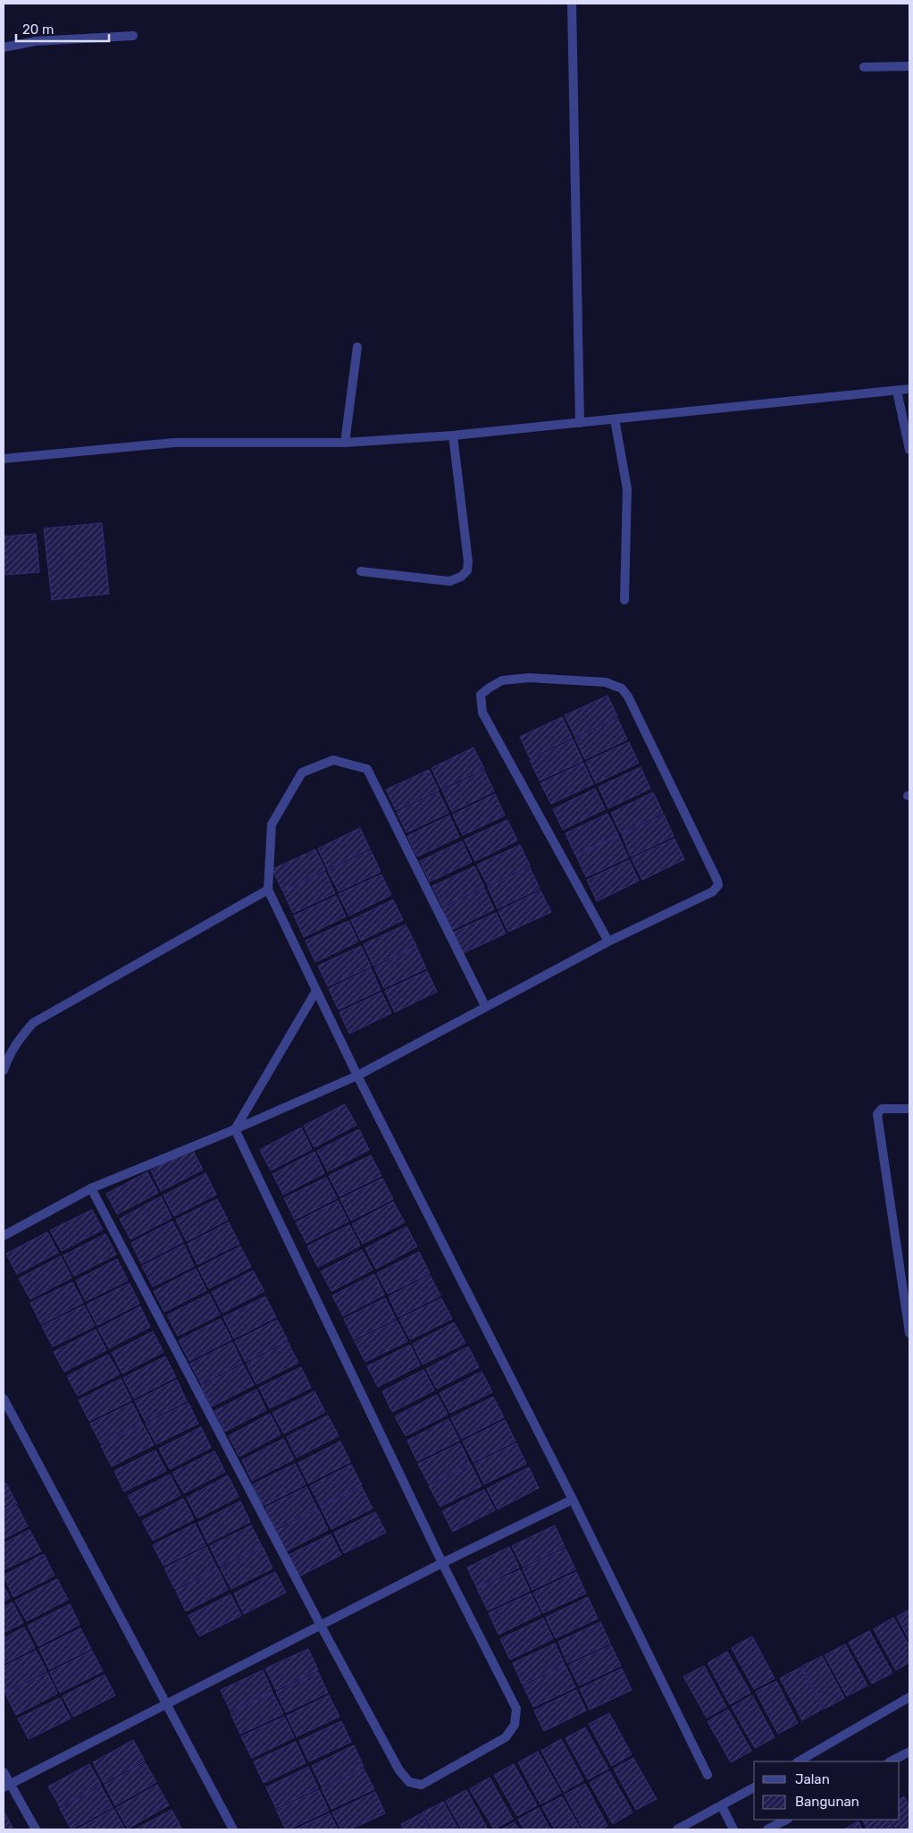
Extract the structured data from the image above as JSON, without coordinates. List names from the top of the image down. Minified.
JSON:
{"legend":["Jalan","Bangunan"],"scale_bar":"20 m"}
